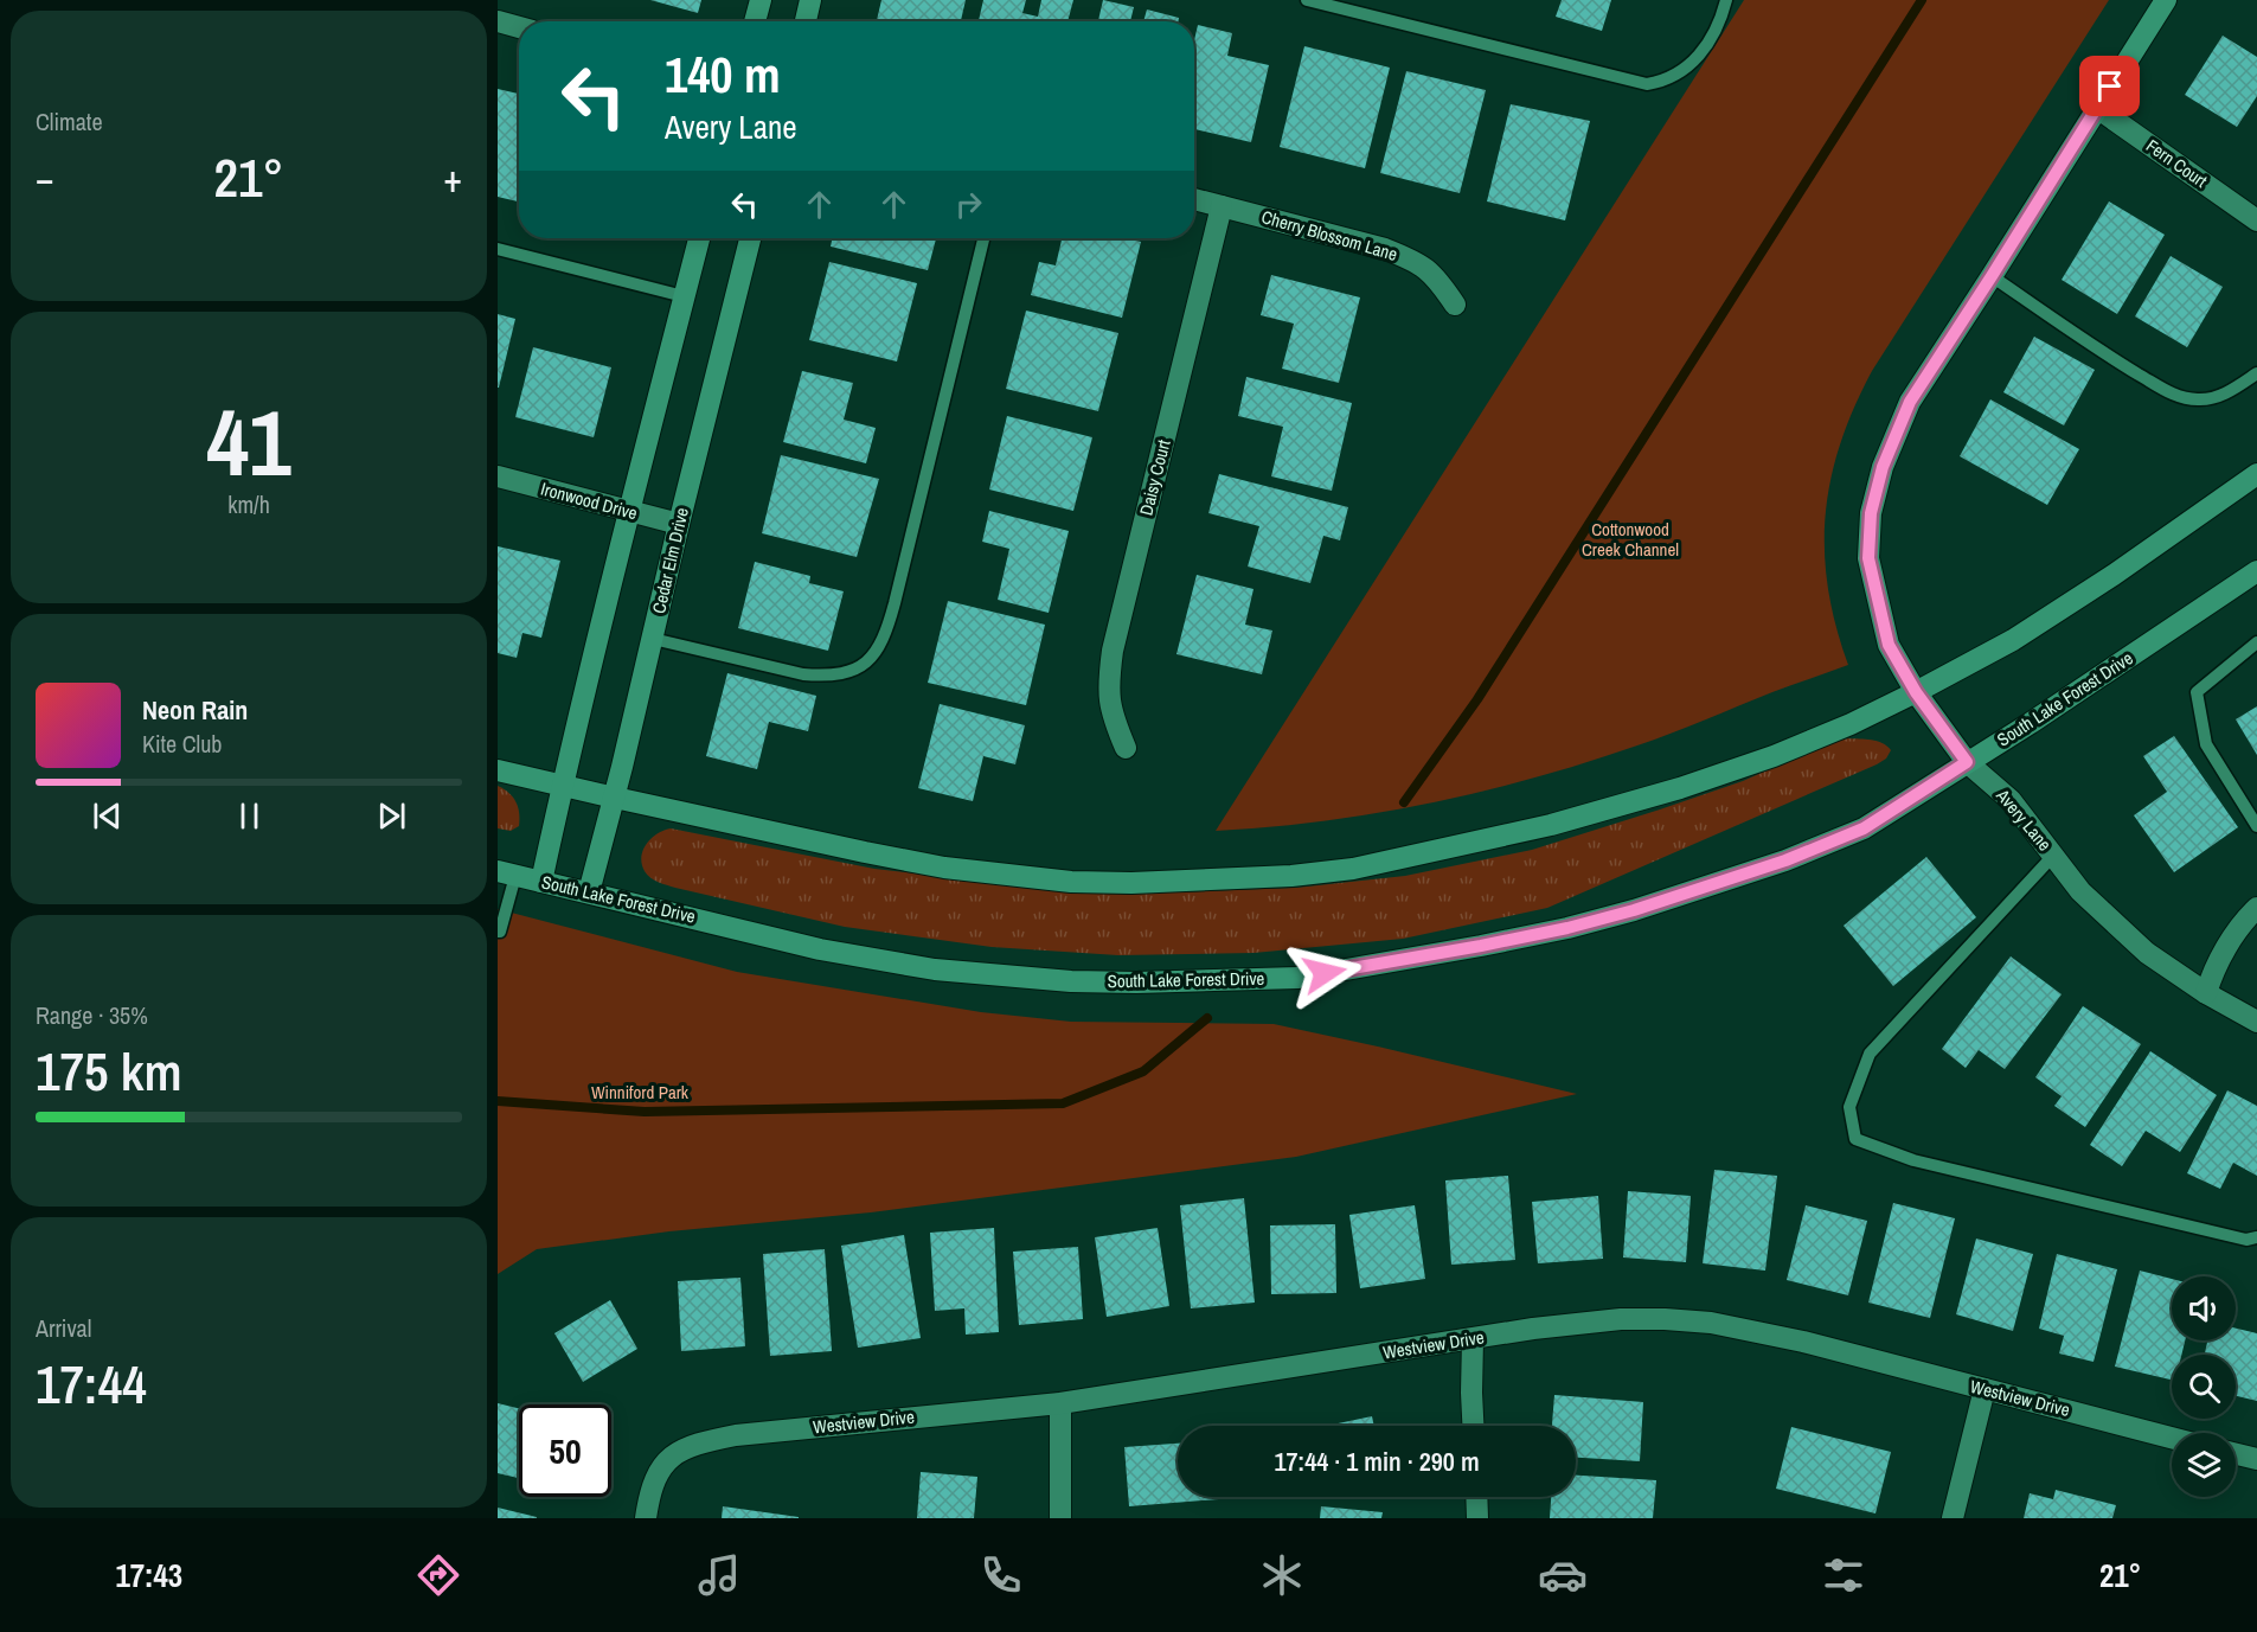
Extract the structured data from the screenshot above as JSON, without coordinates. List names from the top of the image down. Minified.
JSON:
{"streets":{"main road":["Cedar Elm Drive","South Lake Forest Drive","Avery Lane"],"street":["Fern Court","Cherry Blossom Lane","Daisy Court","Ironwood Drive","Westview Drive"]},"crossings":[["Fern Court","Avery Lane"],["Cherry Blossom Lane","Daisy Court"],["Ironwood Drive","Cedar Elm Drive"],["Cedar Elm Drive","South Lake Forest Drive"],["South Lake Forest Drive","Avery Lane"]],"parks":["Cottonwood Creek Channel","Winniford Park"],"page":{"tile":["Climate",["41","km/h"],["Range · 35%","175 km"],["Arrival","17:44"]],"turn":["140 m","Avery Lane"],"heat":["−","21°","+"],"song":["Neon Rain","Kite Club"],"limit":"50","trip":"17:44 · 1 min · 290 m","tabs":["17:43","21°"]}}
